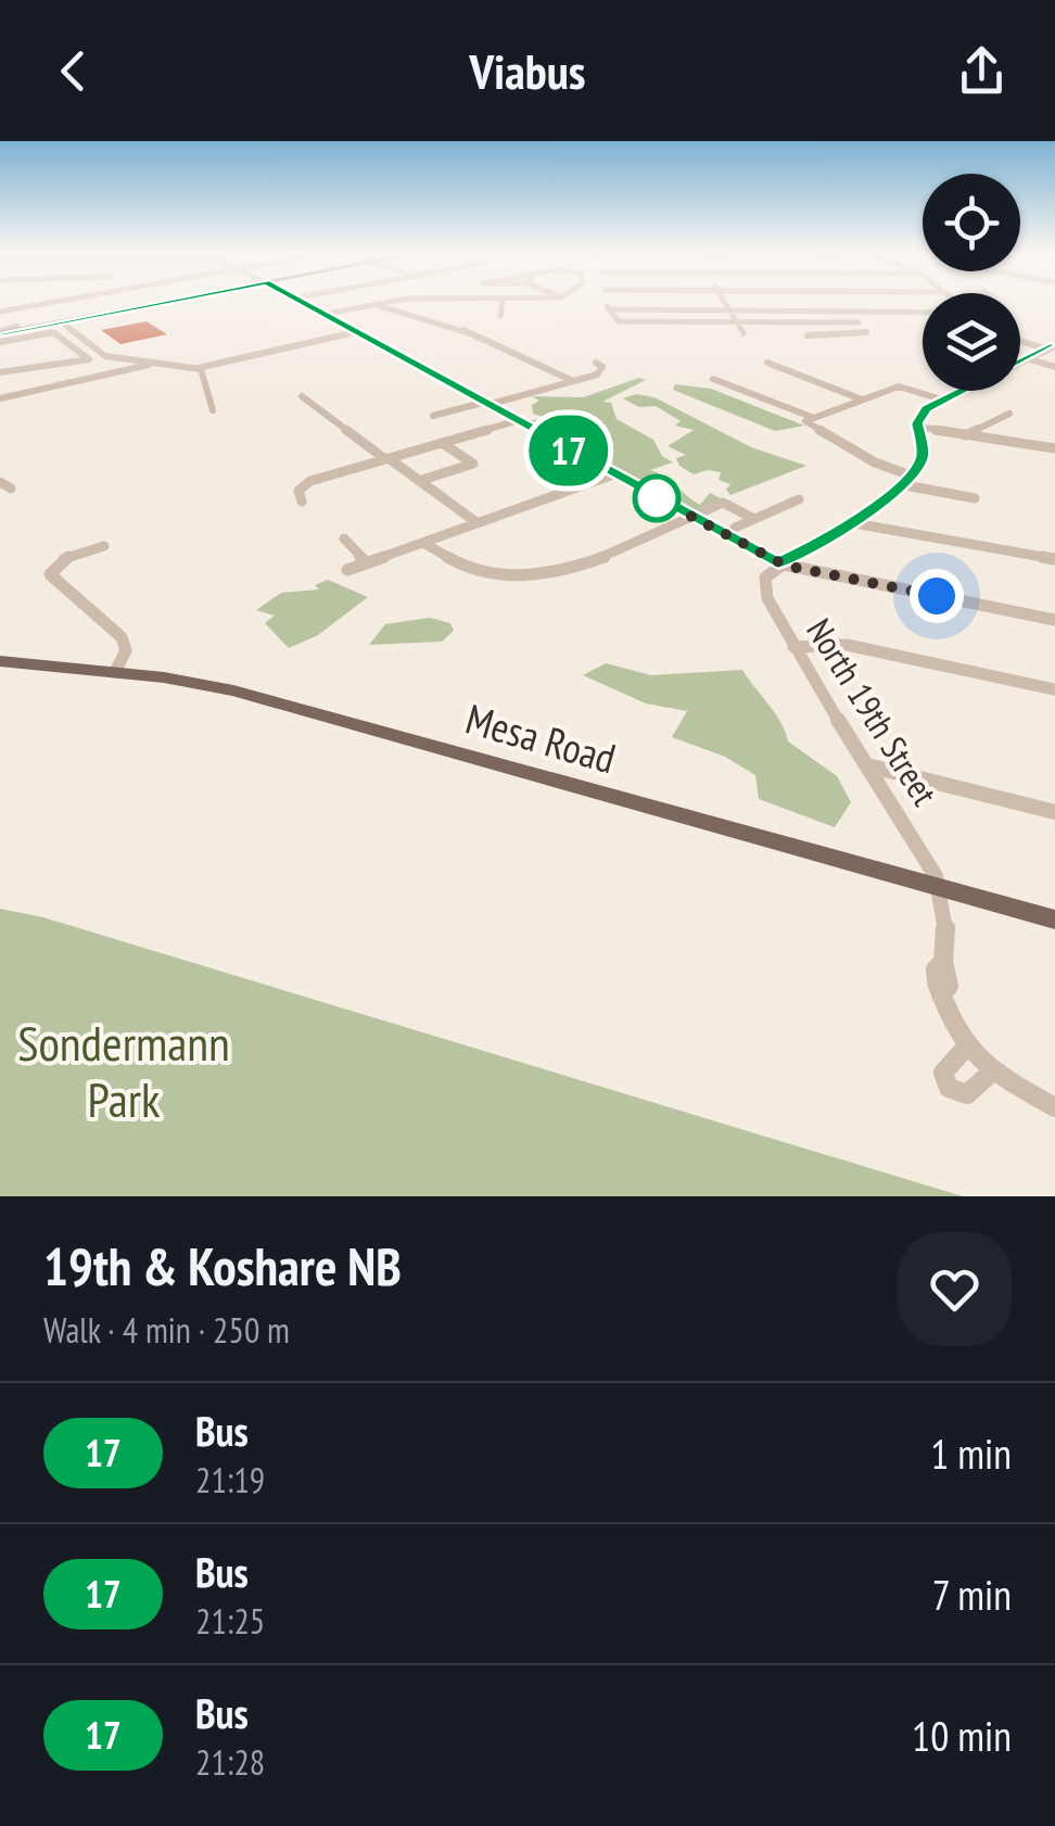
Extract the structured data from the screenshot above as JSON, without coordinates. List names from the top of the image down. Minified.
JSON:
{"streets":{"main road":["Mesa Road"],"street":["North 19th Street"]},"crossings":[["North 19th Street","Mesa Road"]],"parks":["Sondermann Park"],"lines":["bus line 17"],"page":{"header":"Viabus","on_map":"17","heading":["19th & Koshare NB","Walk · 4 min · 250 m"],"list":[{"mark":"17","name":"Bus","note":"21:19","value":"1 min"},{"mark":"17","name":"Bus","note":"21:25","value":"7 min"},{"mark":"17","name":"Bus","note":"21:28","value":"10 min"}]}}
